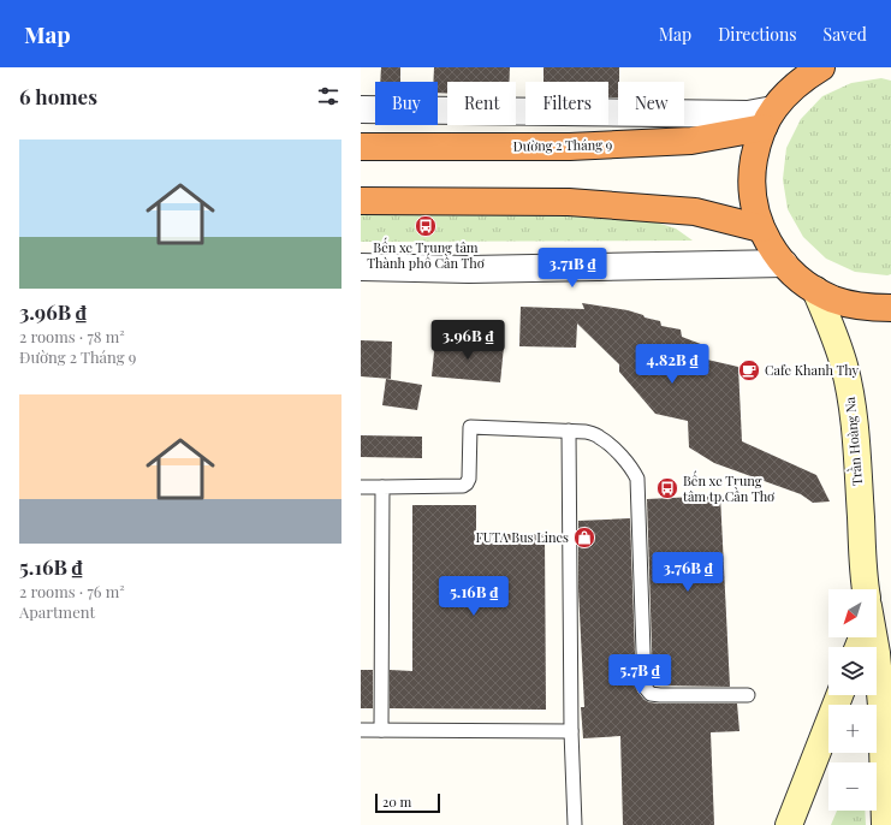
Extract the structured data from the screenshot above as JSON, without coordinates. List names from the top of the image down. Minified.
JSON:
{"streets":{"highway":["Đường 2 Tháng 9"],"main road":["Trần Hoàng Na"]},"places":{"bus stop":["Bến xe Trung tâm Thành phố Cần Thơ","Bến xe Trung tâm tp.Cần Thơ"],"cafe":["Cafe Khanh Thy"],"shop":["FUTA Bus Lines"]},"scale_bar":"20 m","north":"bottom left","page":{"header":"Map","nav":["Map","Directions","Saved"],"heading":"6 homes","chip":["Buy","Rent","Filters","New"],"list":[{"name":"3.96B ₫","note":"2 rooms · 78 m² · Đường 2 Tháng 9"},{"name":"5.16B ₫","note":"2 rooms · 76 m² · Apartment"}],"price":["3.71B ₫","3.96B ₫","4.82B ₫","3.76B ₫","5.16B ₫","5.7B ₫"],"map_buttons":["+","−"],"scale":"20 m"}}
